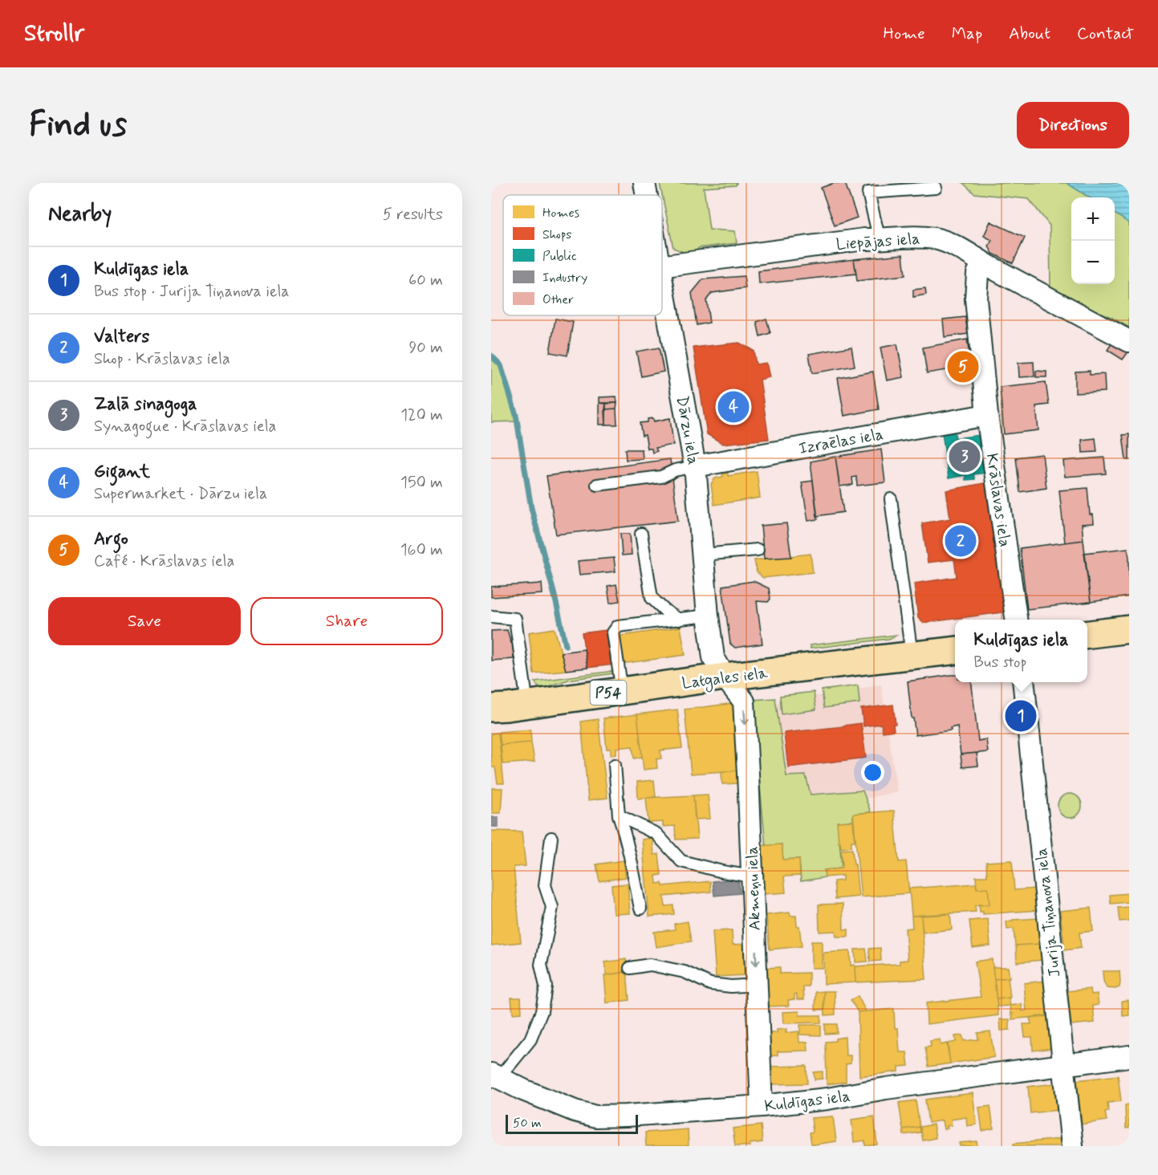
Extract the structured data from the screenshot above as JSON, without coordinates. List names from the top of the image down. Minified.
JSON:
{"streets":{"main road":["Latgales iela","P54"],"street":["Liepājas iela","Dārzu iela","Izraēlas iela","Krāslavas iela","Akmeņu iela","Jurija Tiņanova iela","Kuldīgas iela"]},"crossings":[["Liepājas iela","Krāslavas iela"],["Dārzu iela","Izraēlas iela"],["Dārzu iela","Latgales iela"],["Dārzu iela","Akmeņu iela"],["Izraēlas iela","Krāslavas iela"],["Latgales iela","Akmeņu iela"],["Akmeņu iela","Kuldīgas iela"],["Jurija Tiņanova iela","Kuldīgas iela"]],"one_way":["Akmeņu iela"],"legend":["Homes","Shops","Public","Industry","Other"],"scale_bar":"50 m","page":{"header":"Strollr","nav":["Home","Map","About","Contact"],"buttons":["Directions",["Save","Share"]],"title":"Find us","heading":["Nearby","5 results"],"map_buttons":["+","−"],"list":[{"mark":"1","name":"Kuldīgas iela","note":"Bus stop · Jurija Tiņanova iela","value":"60 m"},{"mark":"2","name":"Valters","note":"Shop · Krāslavas iela","value":"90 m"},{"mark":"3","name":"Zalā sinagoga","note":"Synagogue · Krāslavas iela","value":"120 m"},{"mark":"4","name":"Gigant","note":"Supermarket · Dārzu iela","value":"150 m"},{"mark":"5","name":"Argo","note":"Café · Krāslavas iela","value":"160 m"}],"pins":["5","4","3","2","1"],"popup":["Kuldīgas iela","Bus stop"],"scale":"50 m"}}
